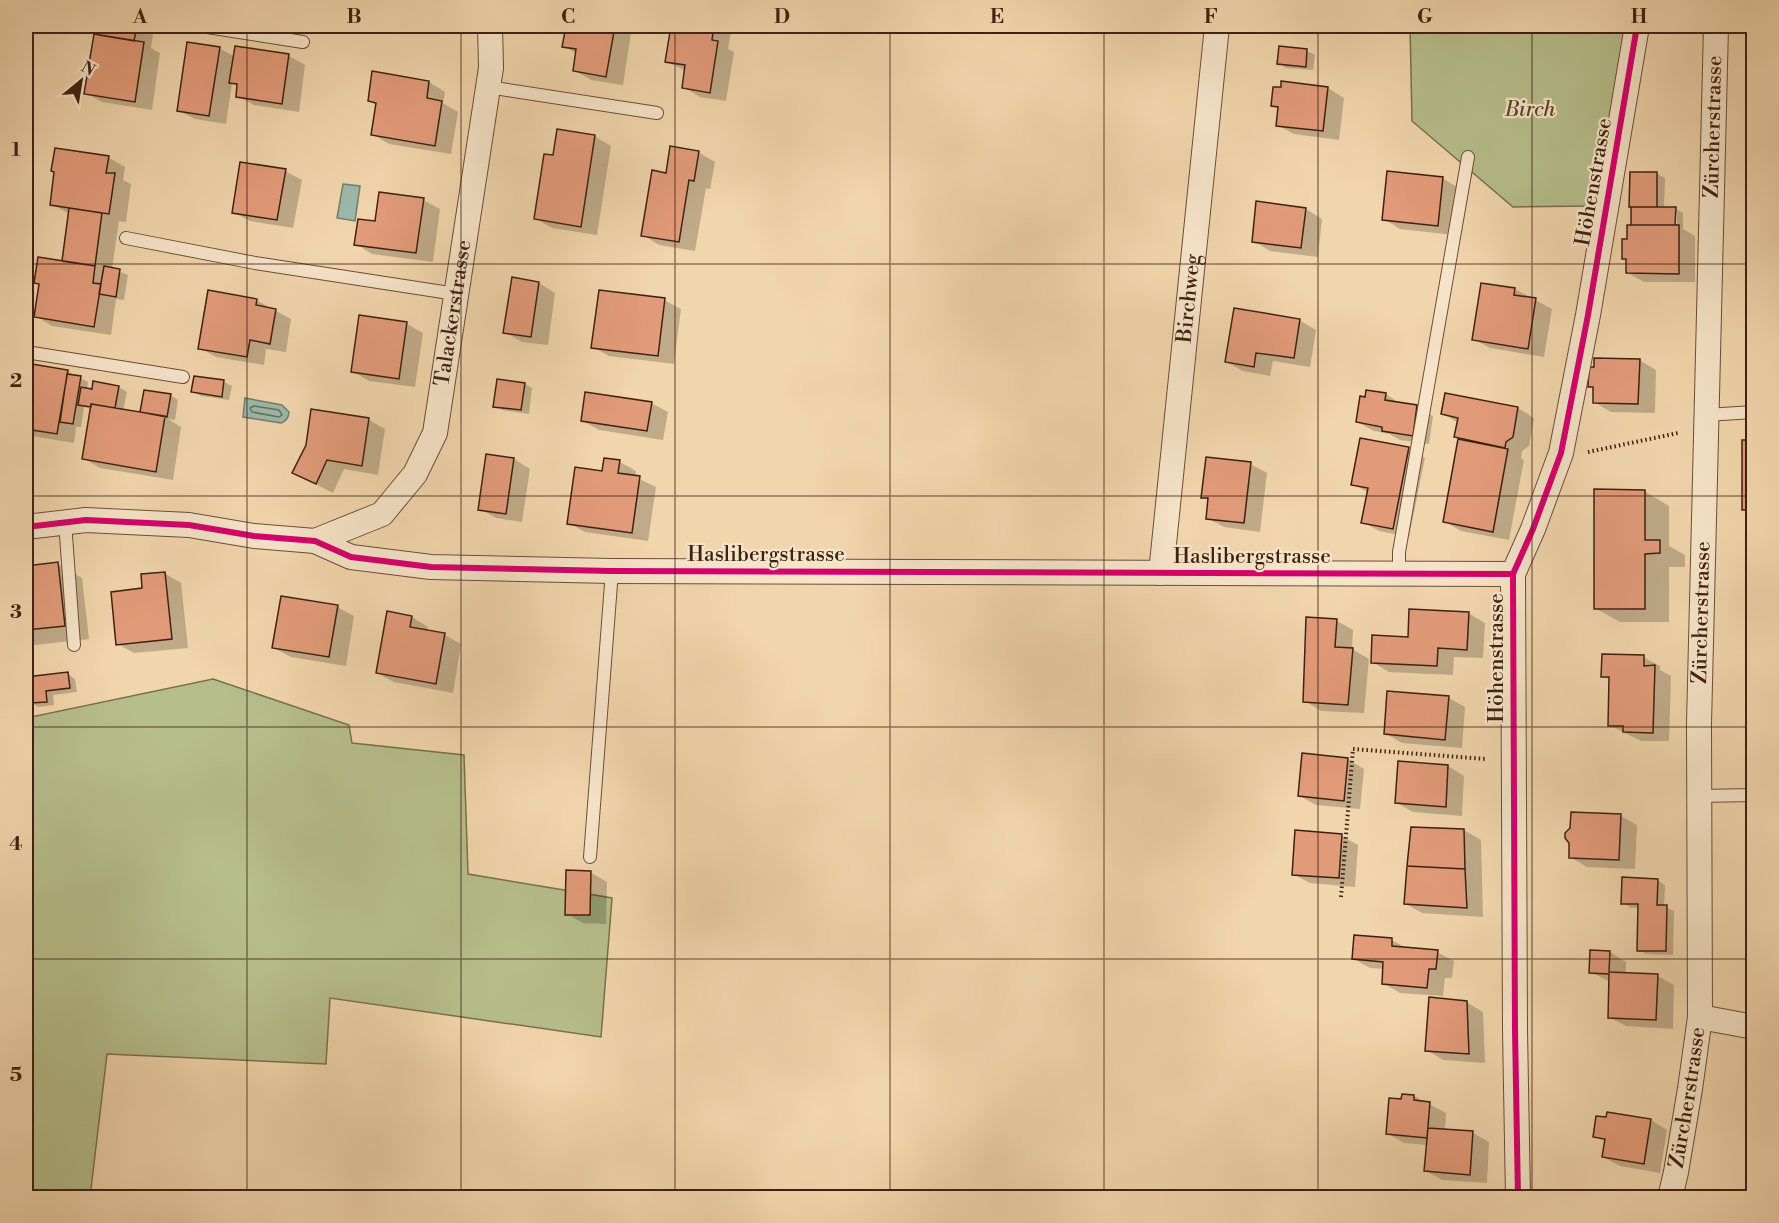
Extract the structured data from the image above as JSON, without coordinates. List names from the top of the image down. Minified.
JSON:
{"streets":{"street":["Zürcherstrasse","Höhenstrasse","Birchweg","Talackerstrasse","Haslibergstrasse"]},"crossings":[["Höhenstrasse","Haslibergstrasse"],["Birchweg","Haslibergstrasse"],["Talackerstrasse","Haslibergstrasse"]],"parks":["Birch"],"north":"top right","grid":{"columns":["A","B","C","D","E","F","G","H"],"rows":["1","2","3","4","5"]}}
